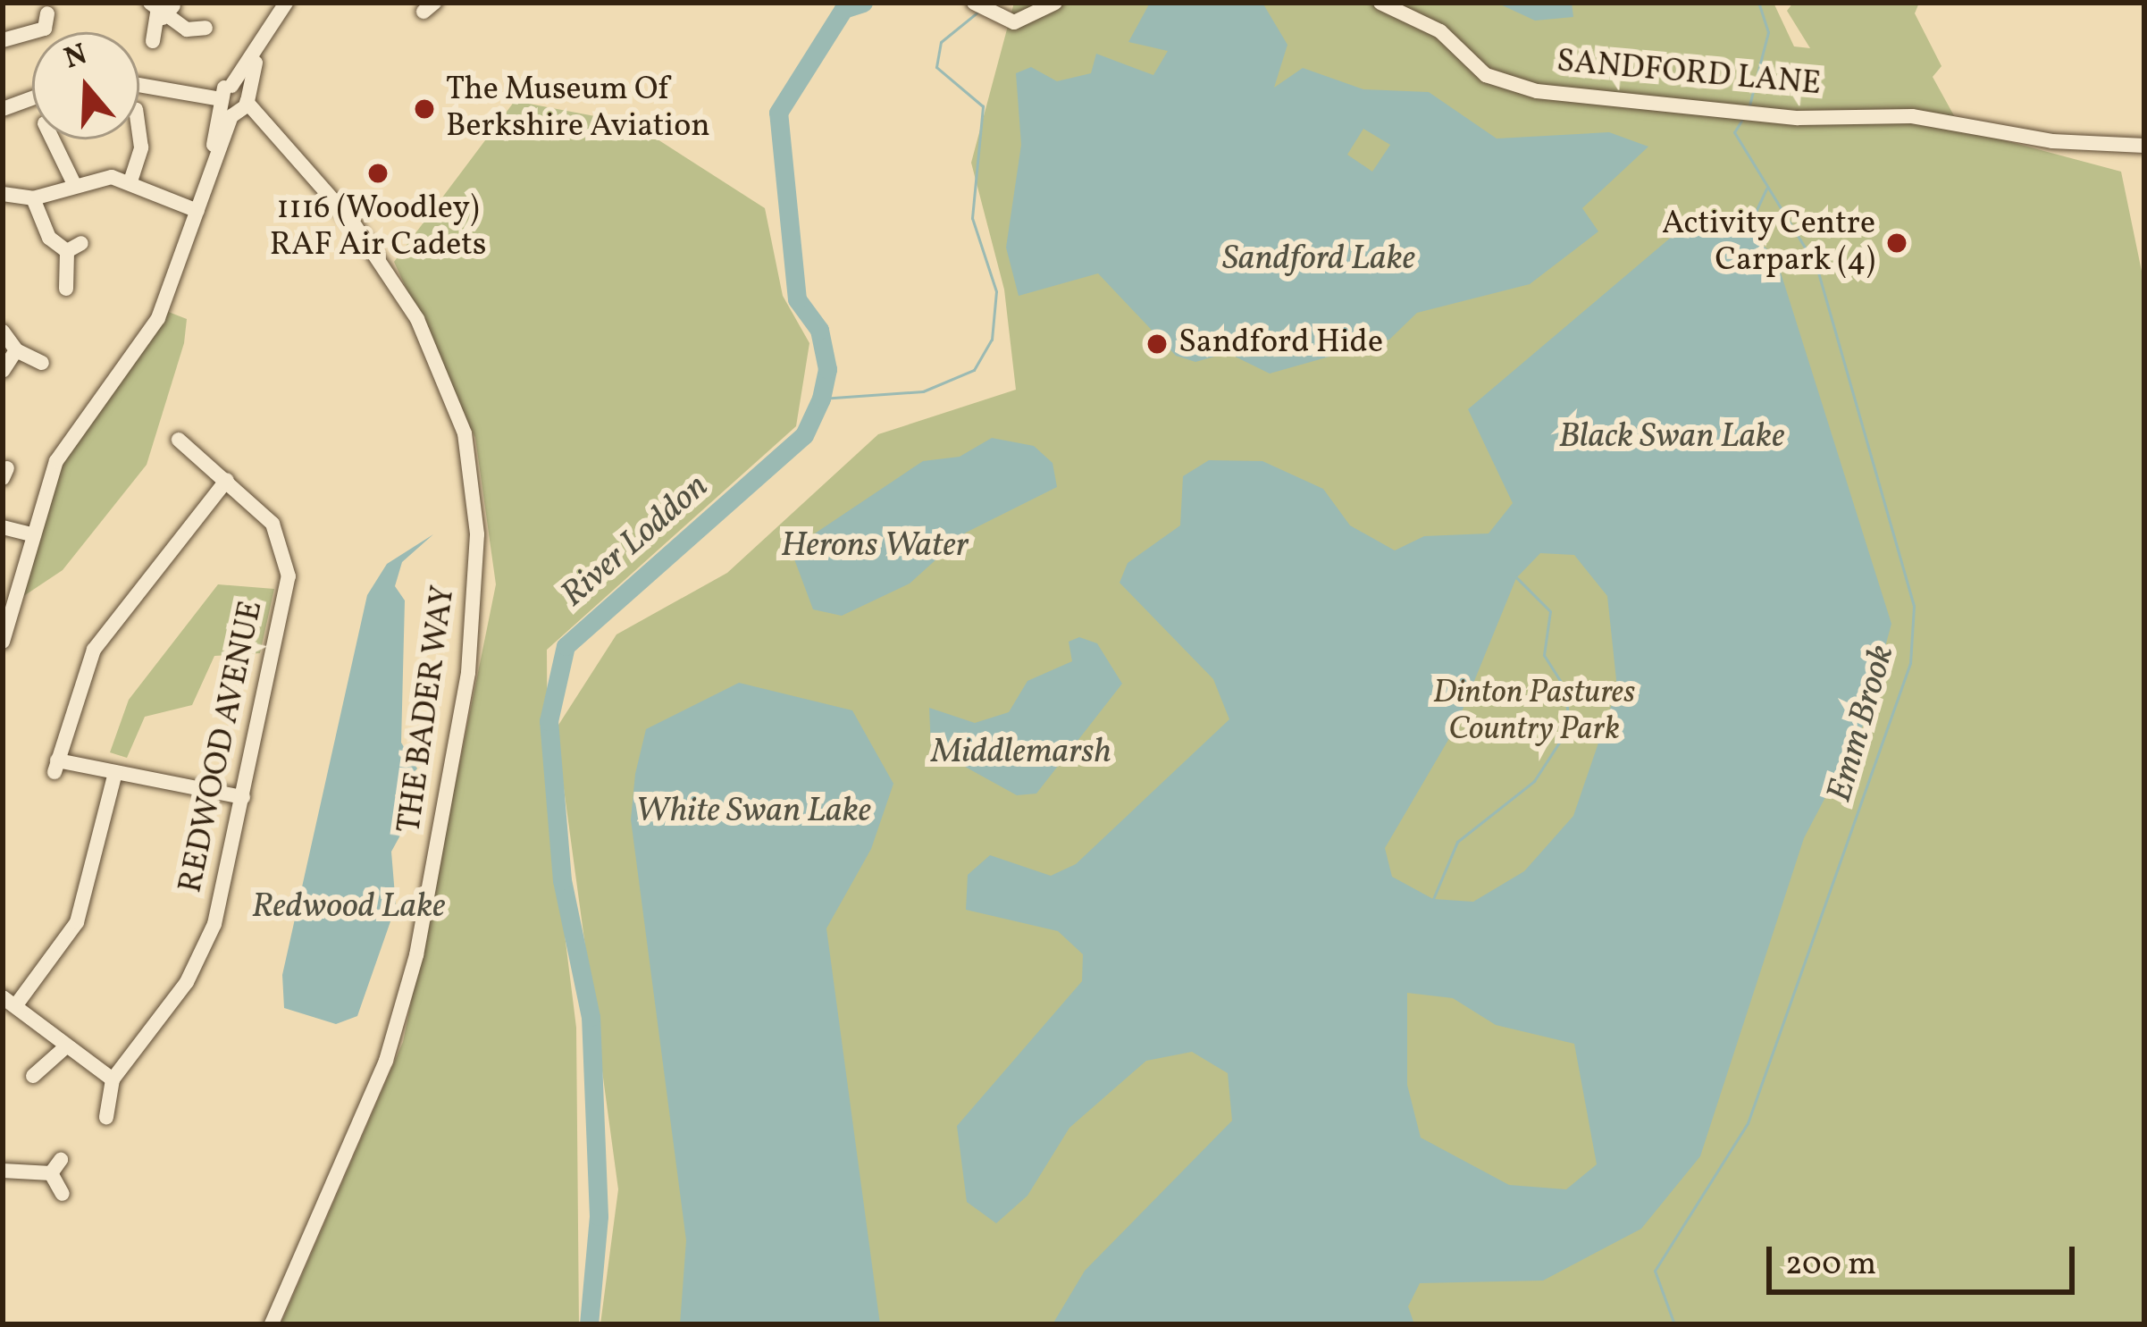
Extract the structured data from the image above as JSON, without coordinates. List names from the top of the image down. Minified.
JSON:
{"streets":{"street":["SANDFORD LANE","THE BADER WAY","REDWOOD AVENUE"]},"water":["Sandford Lake","Black Swan Lake","River Loddon","Herons Water","Emm Brook","Middlemarsh","White Swan Lake","Redwood Lake"],"parks":["Dinton Pastures Country Park"],"places":["The Museum Of Berkshire Aviation","1116 (Woodley) RAF Air Cadets","Activity Centre Carpark (4)","Sandford Hide"],"scale_bar":"200 m","north":"top"}
